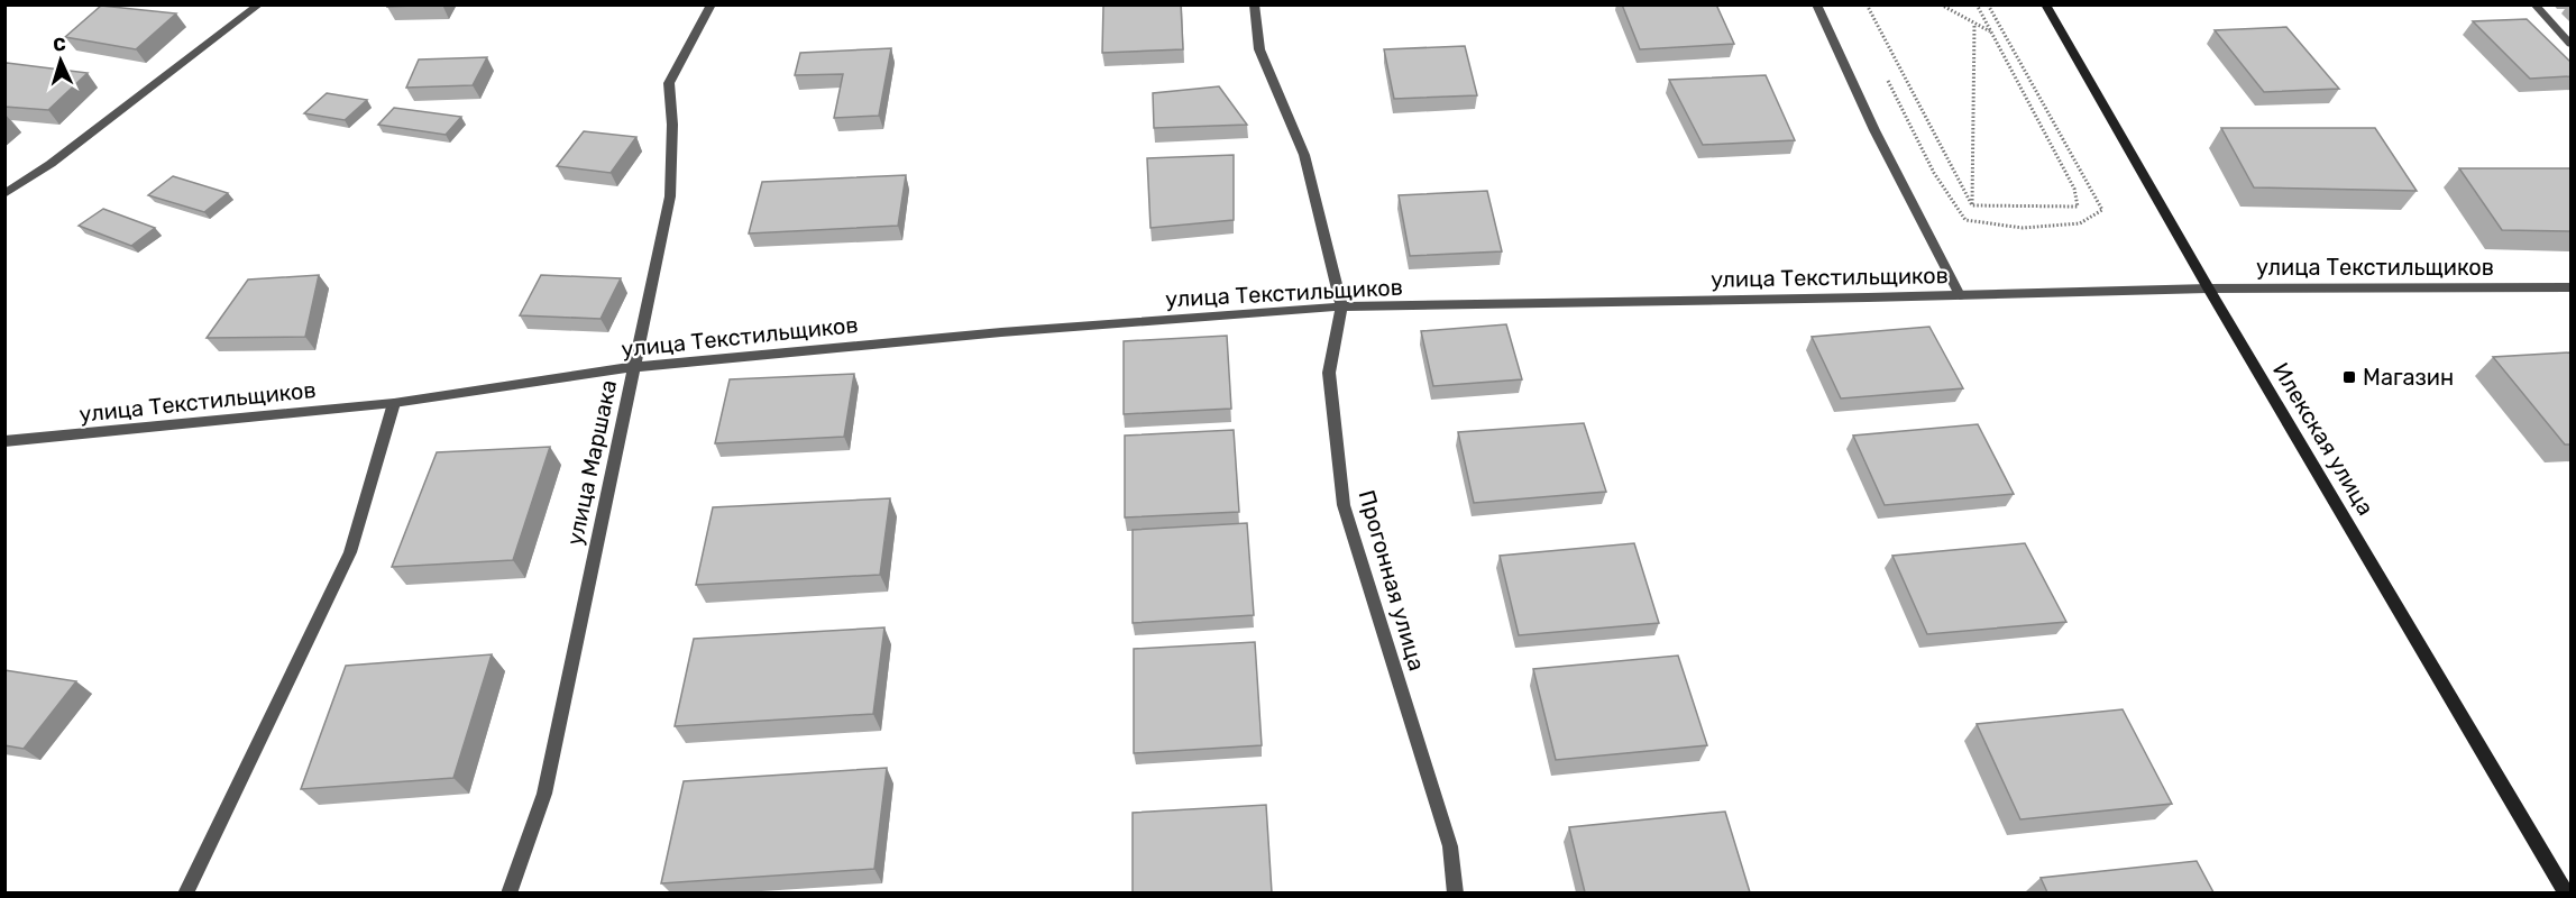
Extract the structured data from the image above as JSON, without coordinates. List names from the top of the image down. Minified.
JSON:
{"streets":{"street":["улица Текстильщиков","Илекская улица","улица Маршака","Прогонная улица"]},"crossings":[["улица Текстильщиков","Илекская улица"],["улица Текстильщиков","улица Маршака"],["улица Текстильщиков","Прогонная улица"]],"places":{"transit":["Магазин"]},"north":"top"}
